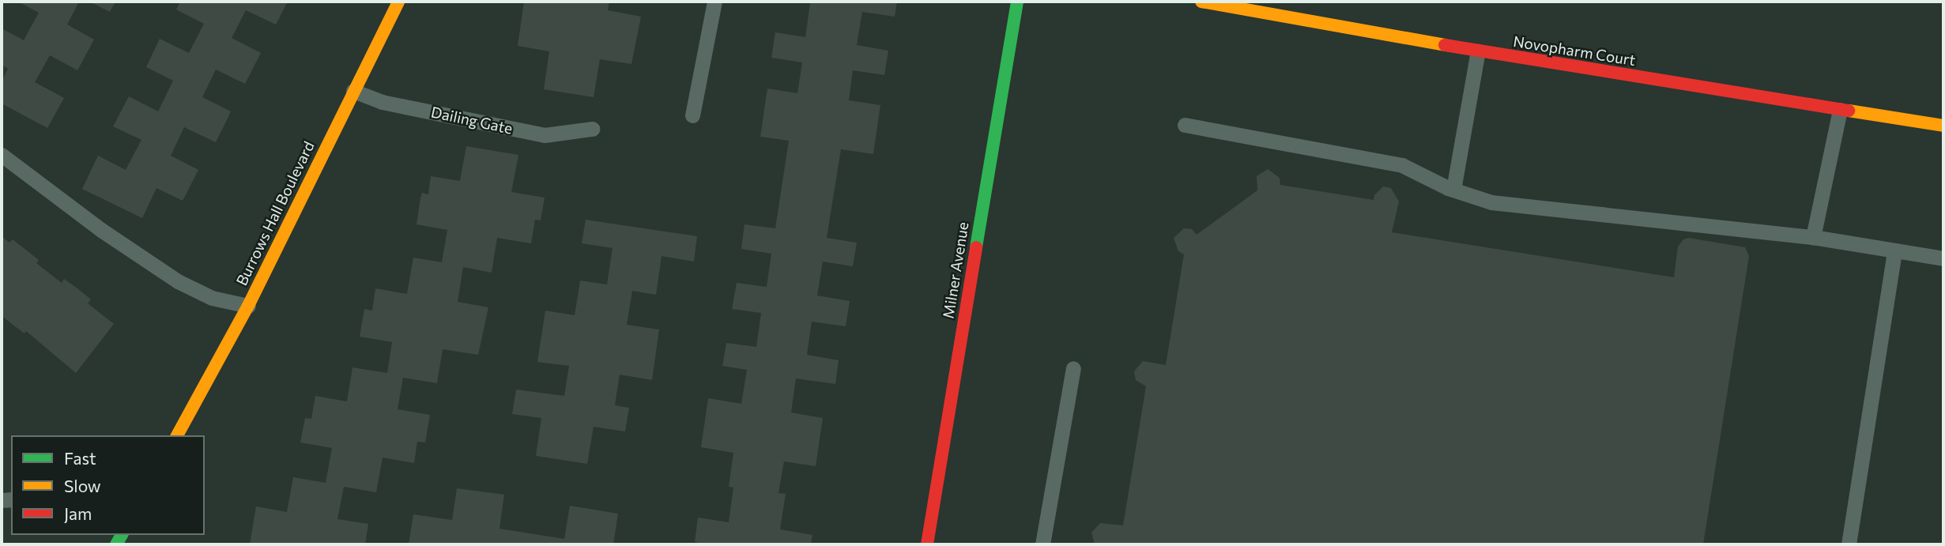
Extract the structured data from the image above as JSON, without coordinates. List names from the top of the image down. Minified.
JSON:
{"streets":{"street":["Novopharm Court","Burrows Hall Boulevard","Milner Avenue"],"lane":["Dailing Gate"]},"crossings":[["Dailing Gate","Burrows Hall Boulevard"]],"legend":["Fast","Slow","Jam"]}
